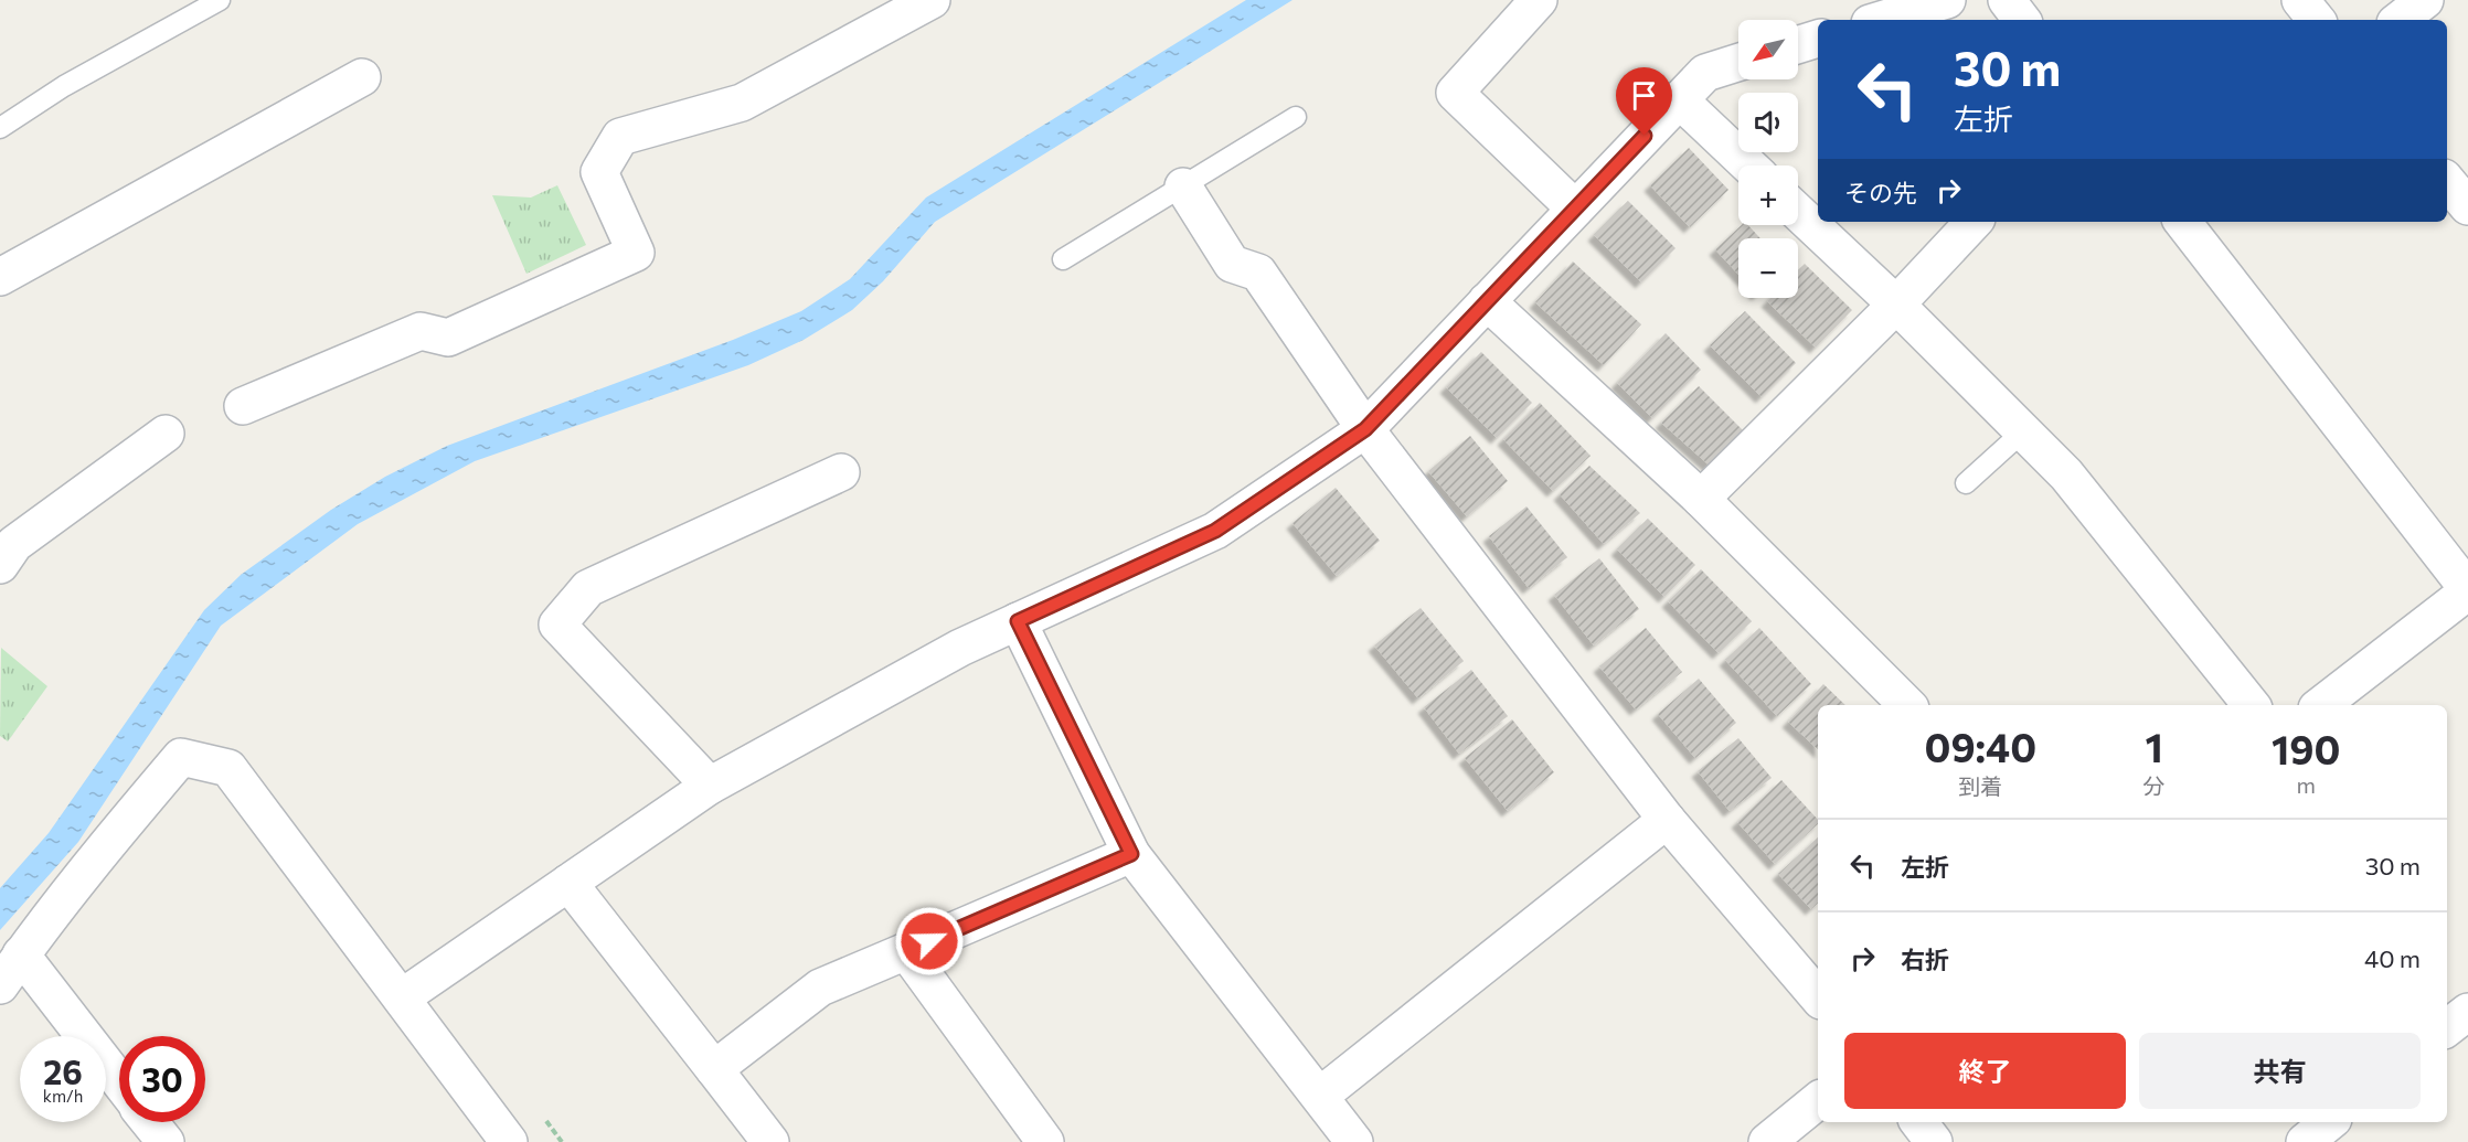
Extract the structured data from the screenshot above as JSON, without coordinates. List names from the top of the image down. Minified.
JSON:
{"north":"bottom left","page":{"map_buttons":["+","−"],"turn":["30 m","左折"],"then":"その先","eta":["09:40","到着","1","分","190","m"],"list":[{"name":"左折","value":"30 m"},{"name":"右折","value":"40 m"}],"buttons":["終了","共有"],"speed":"26 km/h","limit":"30"}}
